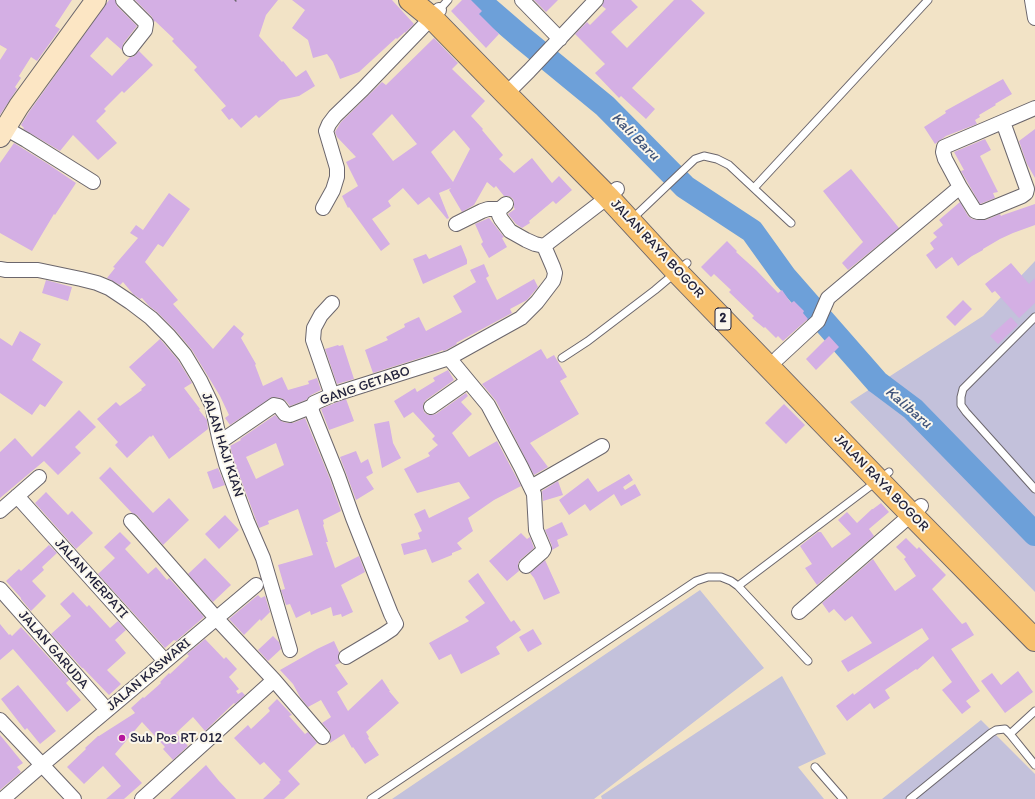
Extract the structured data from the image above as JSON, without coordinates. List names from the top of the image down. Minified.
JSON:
{"streets":{"highway":["JALAN RAYA BOGOR","2"],"street":["GANG GETABO","JALAN HAJI KIAN","JALAN MERPATI","JALAN GARUDA","JALAN KASWARI"]},"crossings":[["JALAN MERPATI","JALAN KASWARI"],["JALAN GARUDA","JALAN KASWARI"]],"water":["Kali Baru","Kalibaru"],"places":["Sub Pos RT 012"]}
